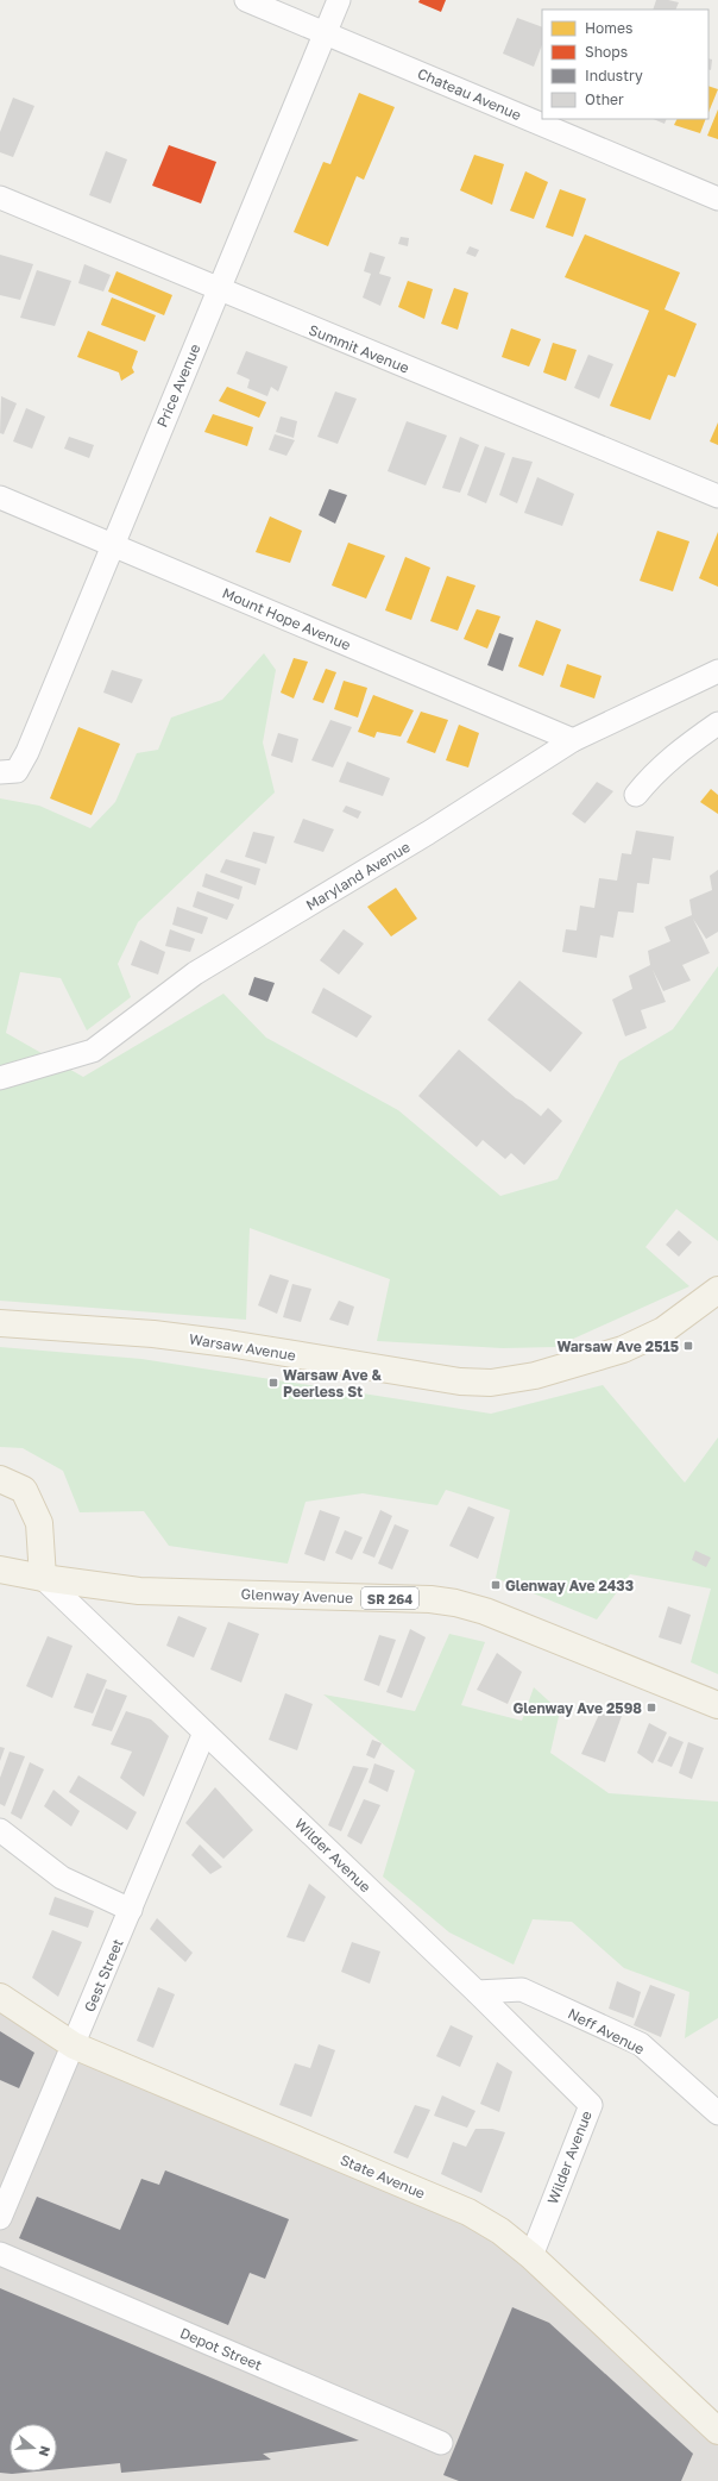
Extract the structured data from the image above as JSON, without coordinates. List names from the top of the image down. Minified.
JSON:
{"streets":{"main road":["Warsaw Avenue","Glenway Avenue","SR 264","State Avenue"],"street":["Chateau Avenue","Summit Avenue","Price Avenue","Mount Hope Avenue","Maryland Avenue","Wilder Avenue","Gest Street","Neff Avenue","Depot Street"]},"crossings":[["Chateau Avenue","Price Avenue"],["Summit Avenue","Price Avenue"],["Price Avenue","Mount Hope Avenue"],["Mount Hope Avenue","Maryland Avenue"],["Glenway Avenue","Wilder Avenue"],["Wilder Avenue","Gest Street"],["Wilder Avenue","Neff Avenue"],["Wilder Avenue","State Avenue"],["Gest Street","State Avenue"]],"places":{"transit":["Warsaw Ave 2515","Warsaw Ave & Peerless St","Glenway Ave 2433","Glenway Ave 2598"]},"legend":["Homes","Shops","Industry","Other"],"north":"right"}
